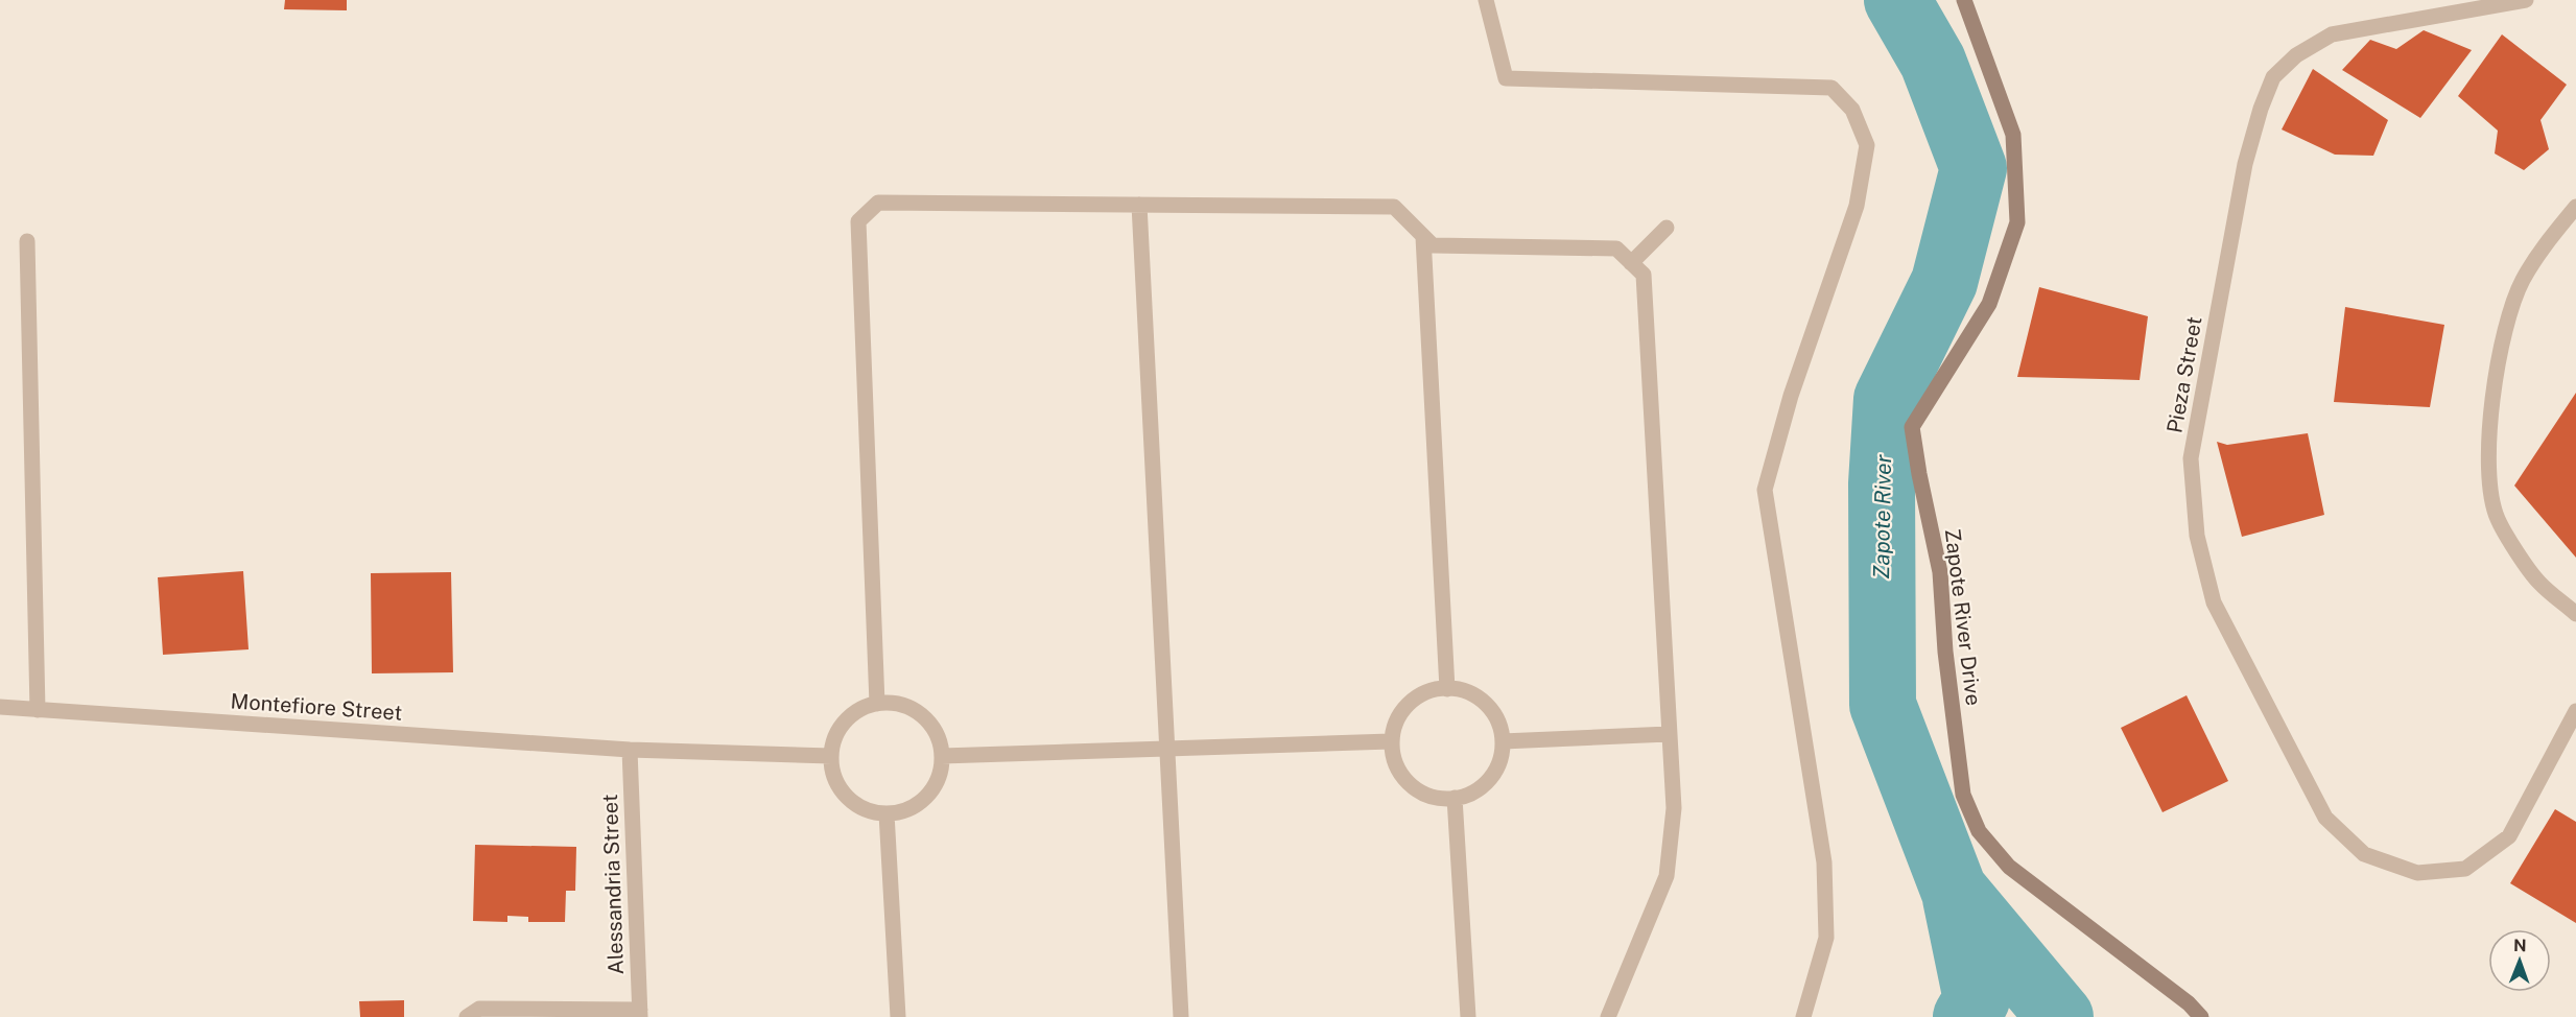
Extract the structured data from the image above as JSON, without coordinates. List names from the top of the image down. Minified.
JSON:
{"streets":{"street":["Pieza Street","Zapote River Drive","Montefiore Street","Alessandria Street"]},"crossings":[["Montefiore Street","Alessandria Street"]],"water":["Zapote River"],"north":"top"}
